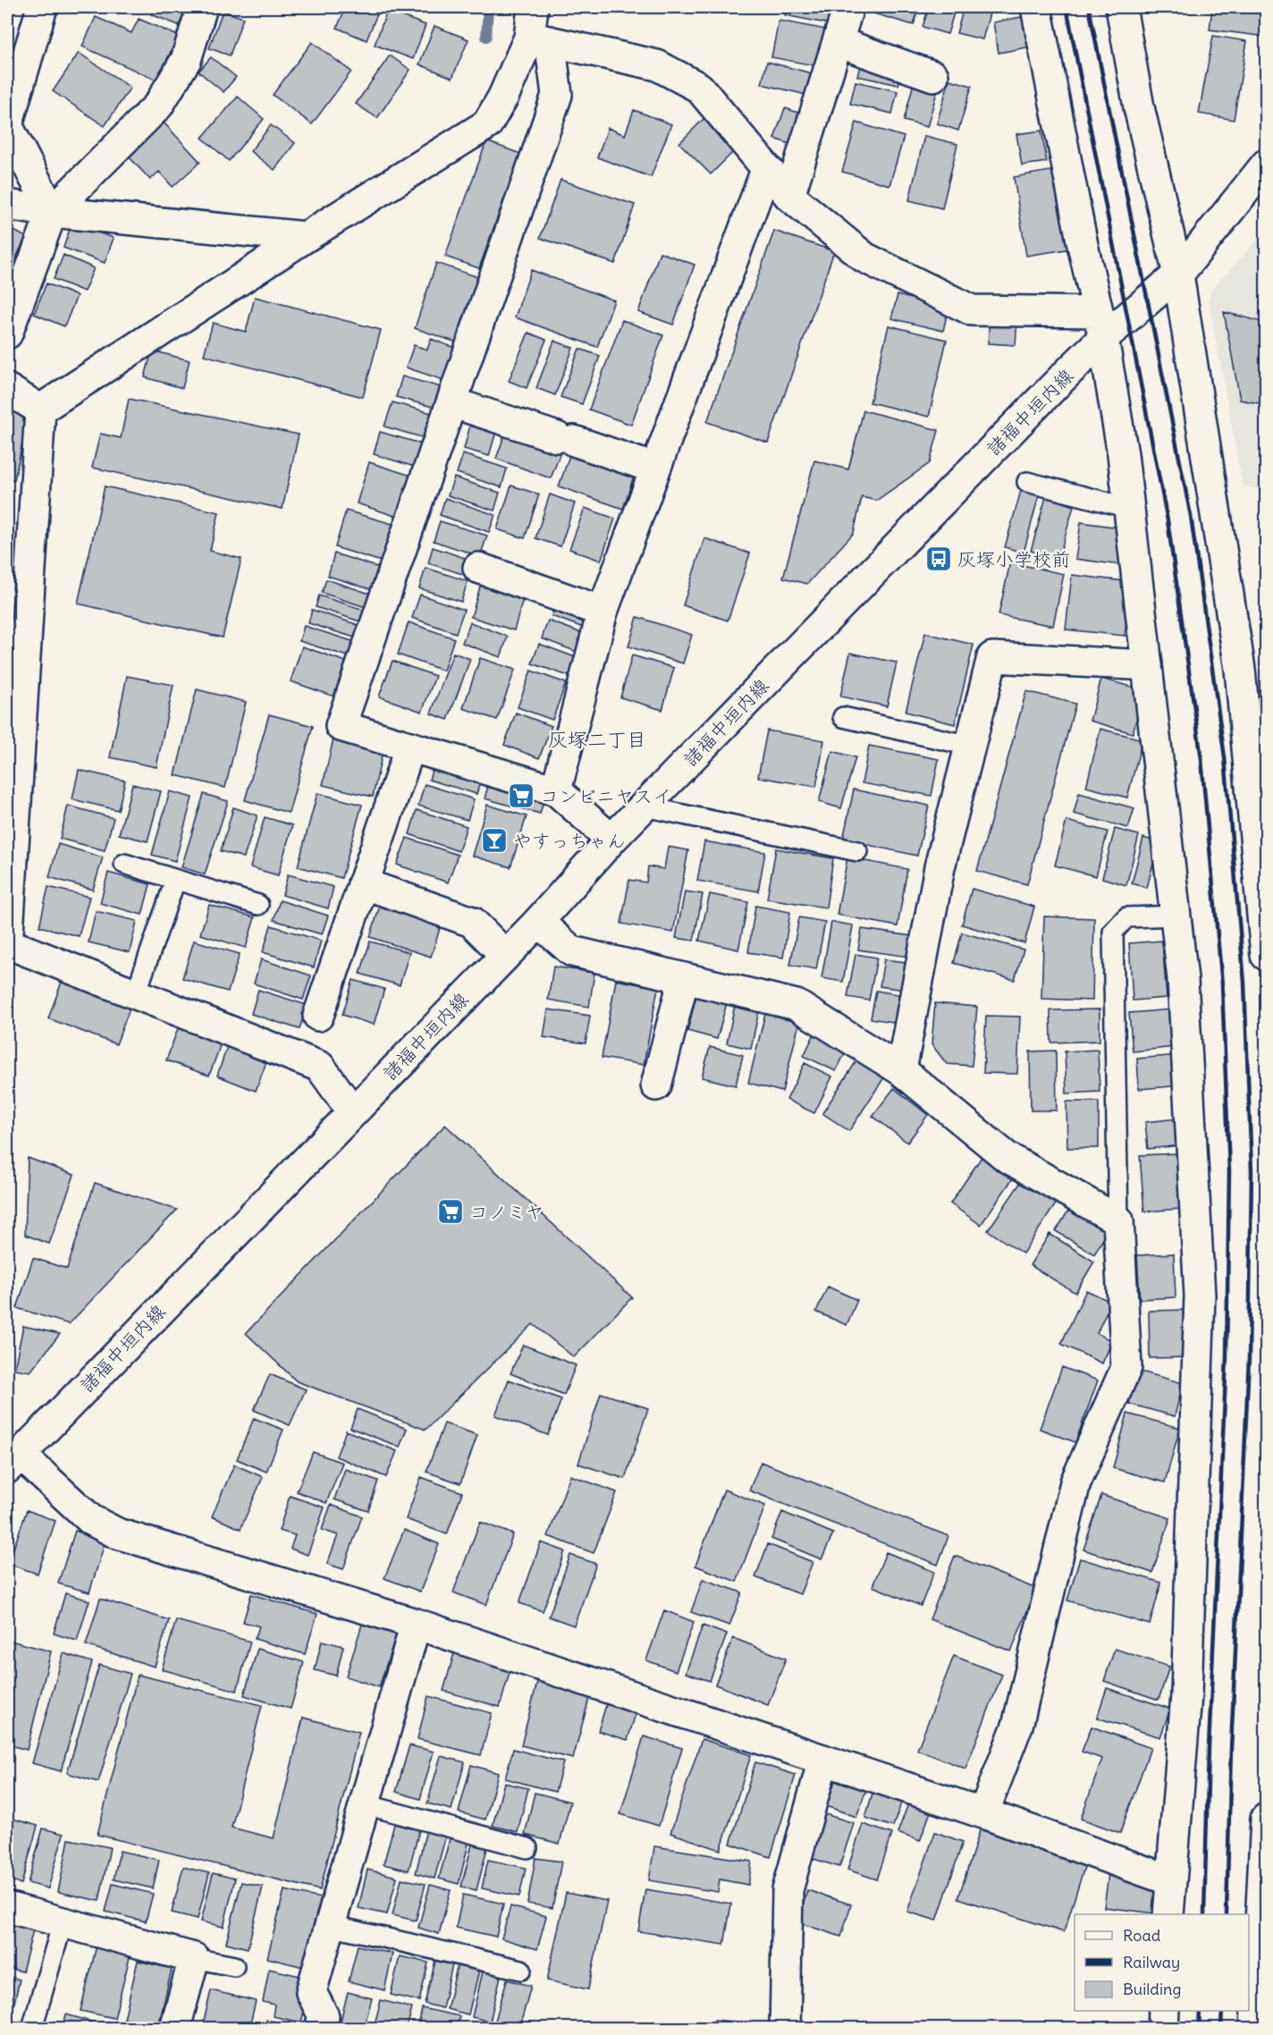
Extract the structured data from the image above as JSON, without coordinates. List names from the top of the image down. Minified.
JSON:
{"streets":{"street":["諸福中垣内線"]},"districts":["灰塚二丁目"],"places":{"bus stop":["灰塚小学校前"],"supermarket":["コンビニヤスイ","コノミヤ"],"bar":["やすっちゃん"]},"legend":["Road","Railway","Building"]}
